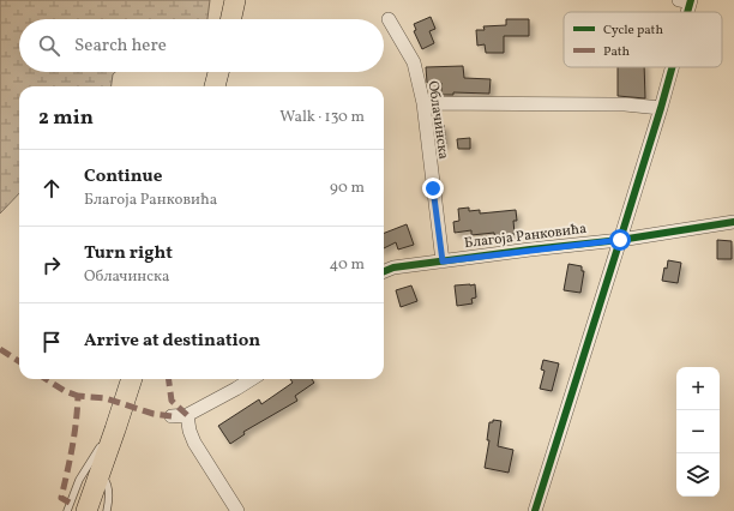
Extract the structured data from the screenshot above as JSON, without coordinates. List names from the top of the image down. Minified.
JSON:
{"streets":{"street":["Облачинска","Благоја Ранковића"]},"crossings":[["Облачинска","Благоја Ранковића"]],"legend":["Cycle path","Path"],"page":{"search":"Search here","heading":["2 min","Walk · 130 m"],"list":[["Continue","Благоја Ранковића","90 m"],["Turn right","Облачинска","40 m"],"Arrive at destination"],"map_buttons":["+","−"]}}
